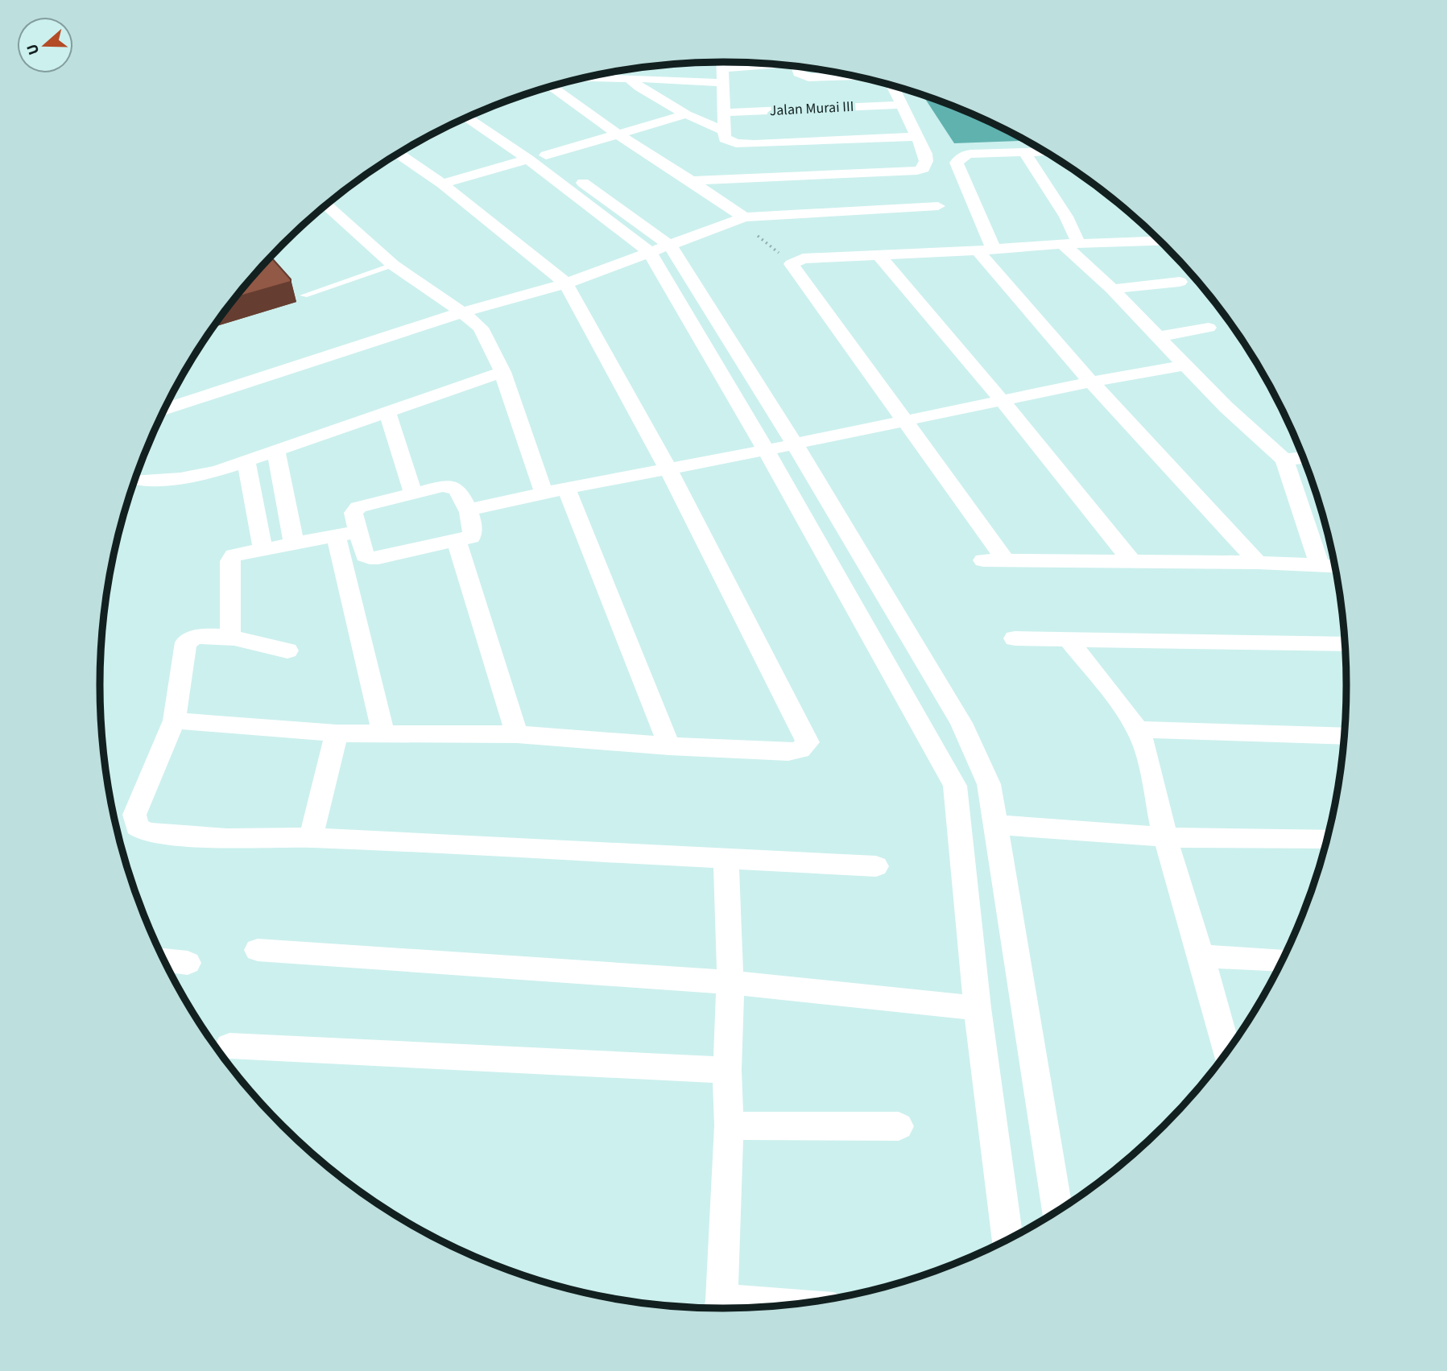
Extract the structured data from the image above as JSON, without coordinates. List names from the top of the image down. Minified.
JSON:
{"streets":{"street":["Jalan Murai III"]},"north":"left"}
